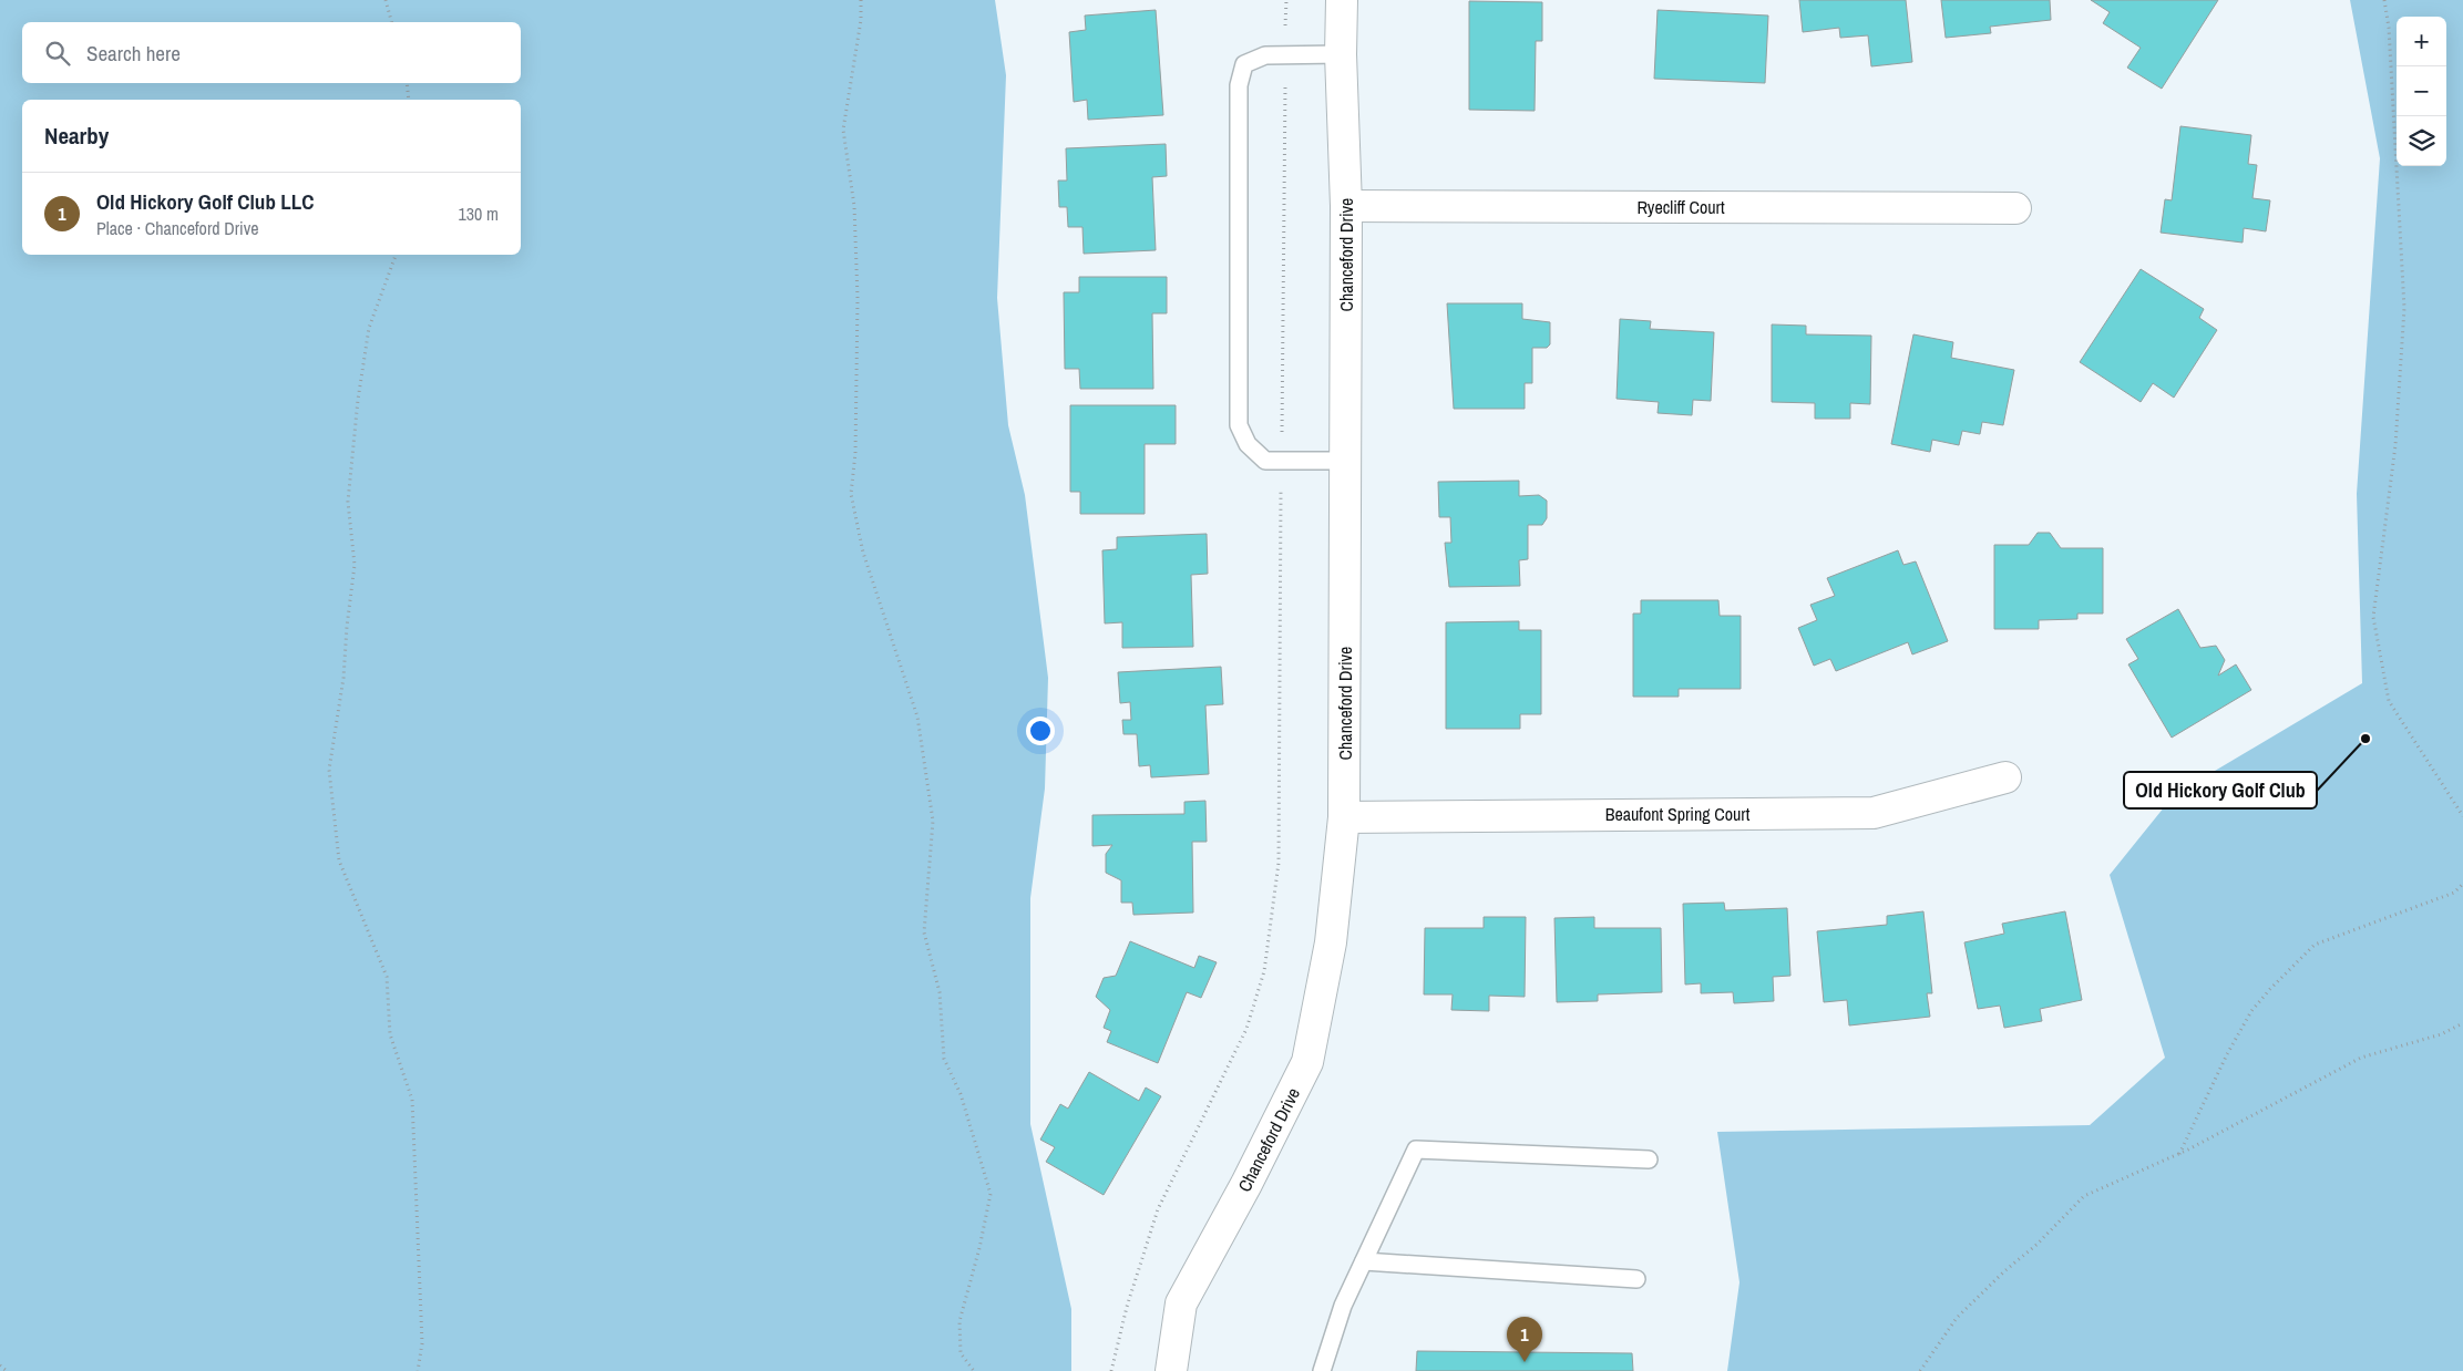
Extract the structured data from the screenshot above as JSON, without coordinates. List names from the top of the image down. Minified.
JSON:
{"streets":{"street":["Ryecliff Court","Chanceford Drive","Beaufont Spring Court"]},"crossings":[["Ryecliff Court","Chanceford Drive"],["Chanceford Drive","Beaufont Spring Court"]],"places":["Old Hickory Golf Club"],"page":{"map_buttons":["+","−"],"search":"Search here","heading":"Nearby","list":[{"mark":"1","name":"Old Hickory Golf Club LLC","note":"Place · Chanceford Drive","value":"130 m"}],"pins":"1"}}
